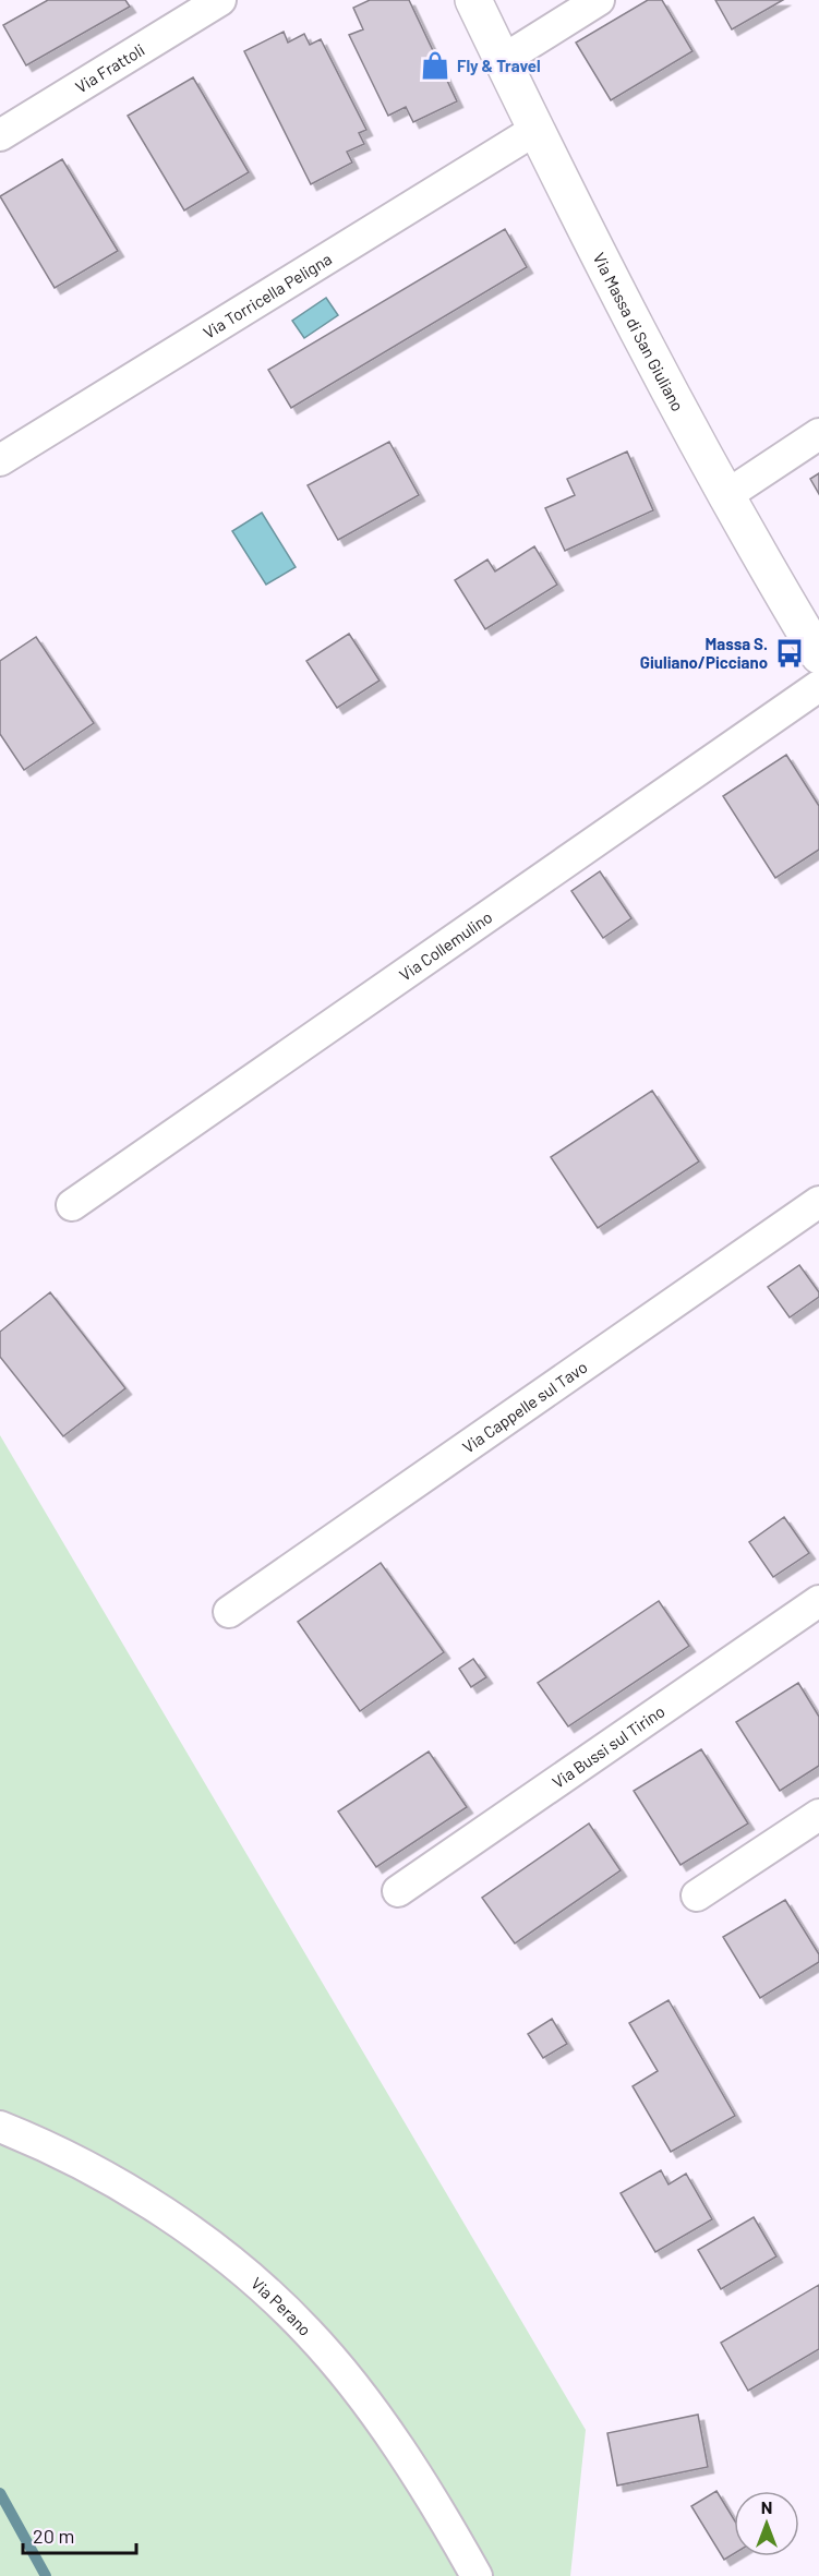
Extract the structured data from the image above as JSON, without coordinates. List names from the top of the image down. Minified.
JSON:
{"streets":{"street":["Via Frattoli","Via Torricella Peligna","Via Massa di San Giuliano","Via Collemulino","Via Cappelle sul Tavo","Via Bussi sul Tirino","Via Perano"]},"crossings":[["Via Torricella Peligna","Via Massa di San Giuliano"]],"places":{"shop":["Fly & Travel"],"bus stop":["Massa S. Giuliano/Picciano"]},"scale_bar":"20 m","north":"top"}
